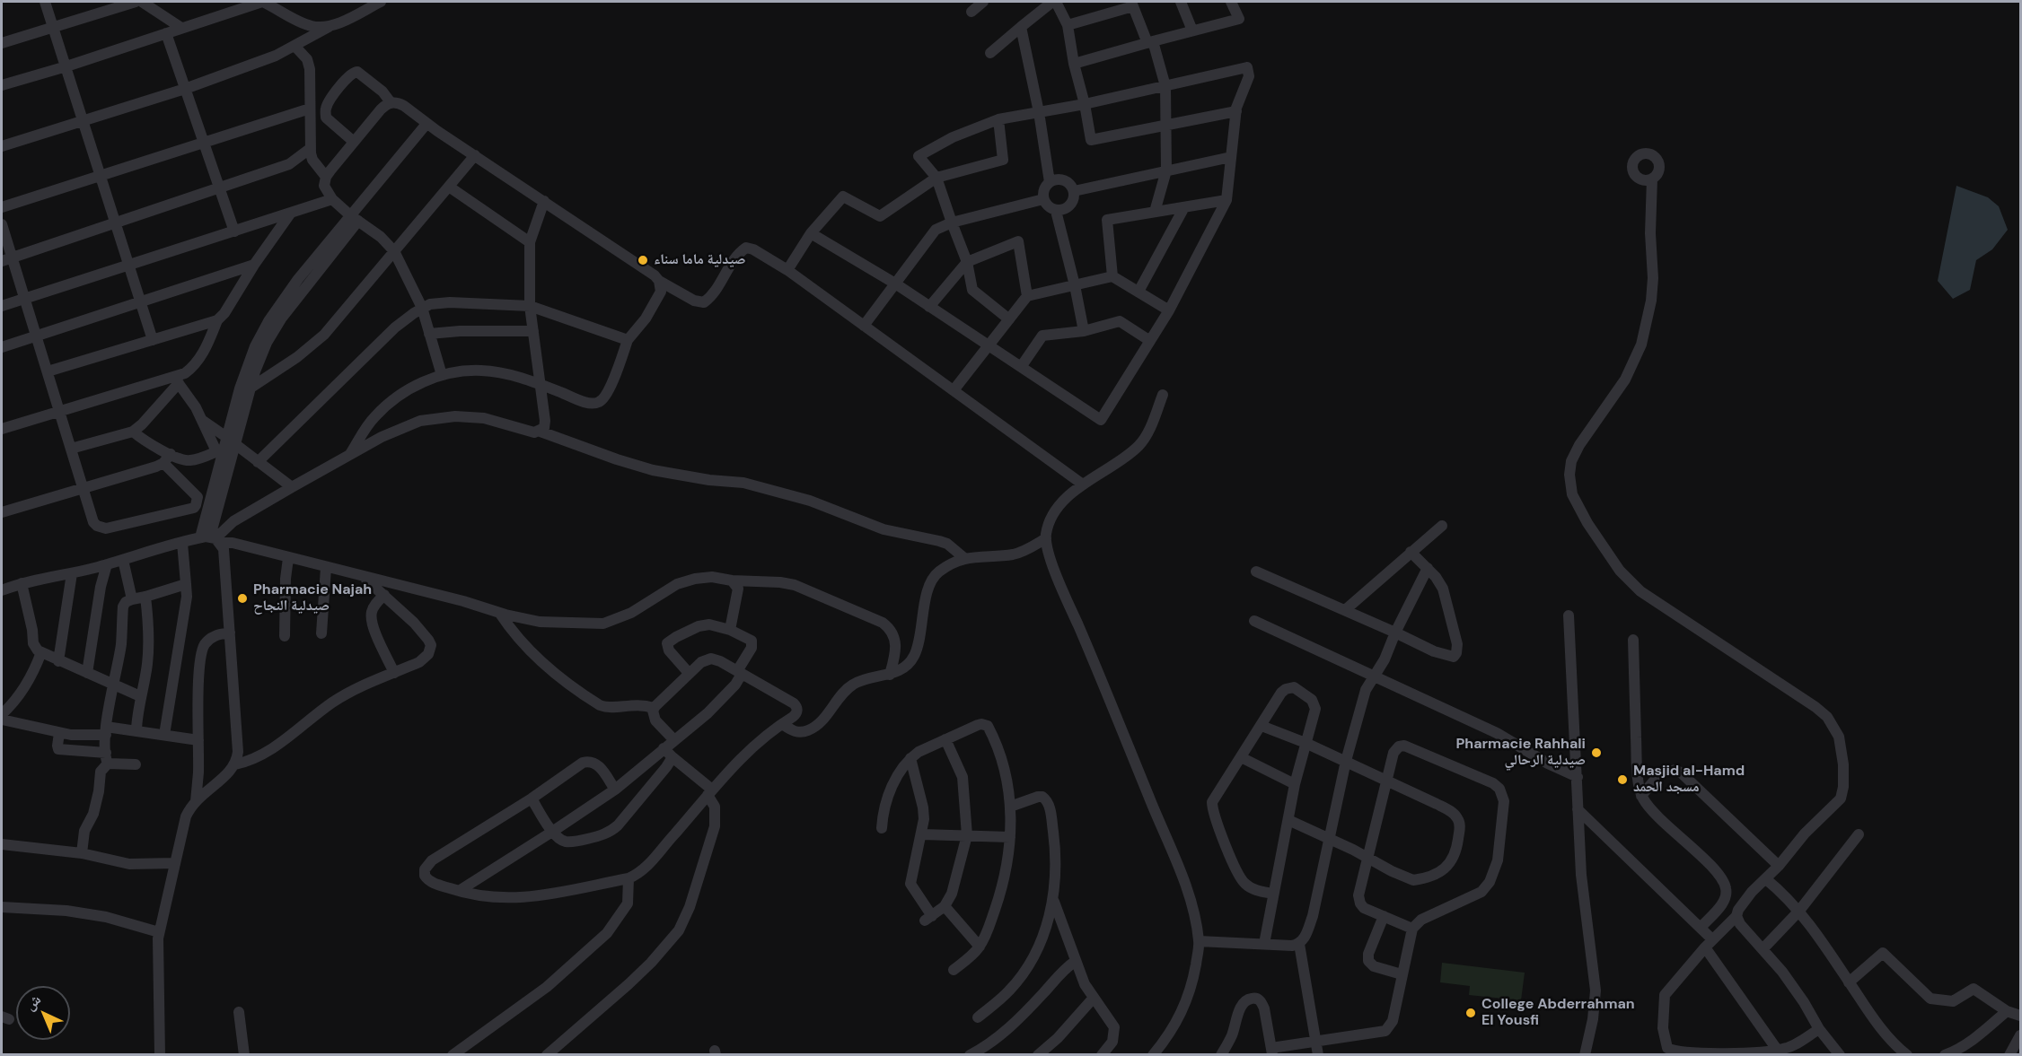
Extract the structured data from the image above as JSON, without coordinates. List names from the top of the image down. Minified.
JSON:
{"places":["صيدلية ماما سناء","Pharmacie Najah صيدلية النجاح","Pharmacie Rahhali صيدلية الرحالي","Masjid al-Hamd مسجد الحمد","College Abderrahman El Yousfi"],"north":"top left"}
